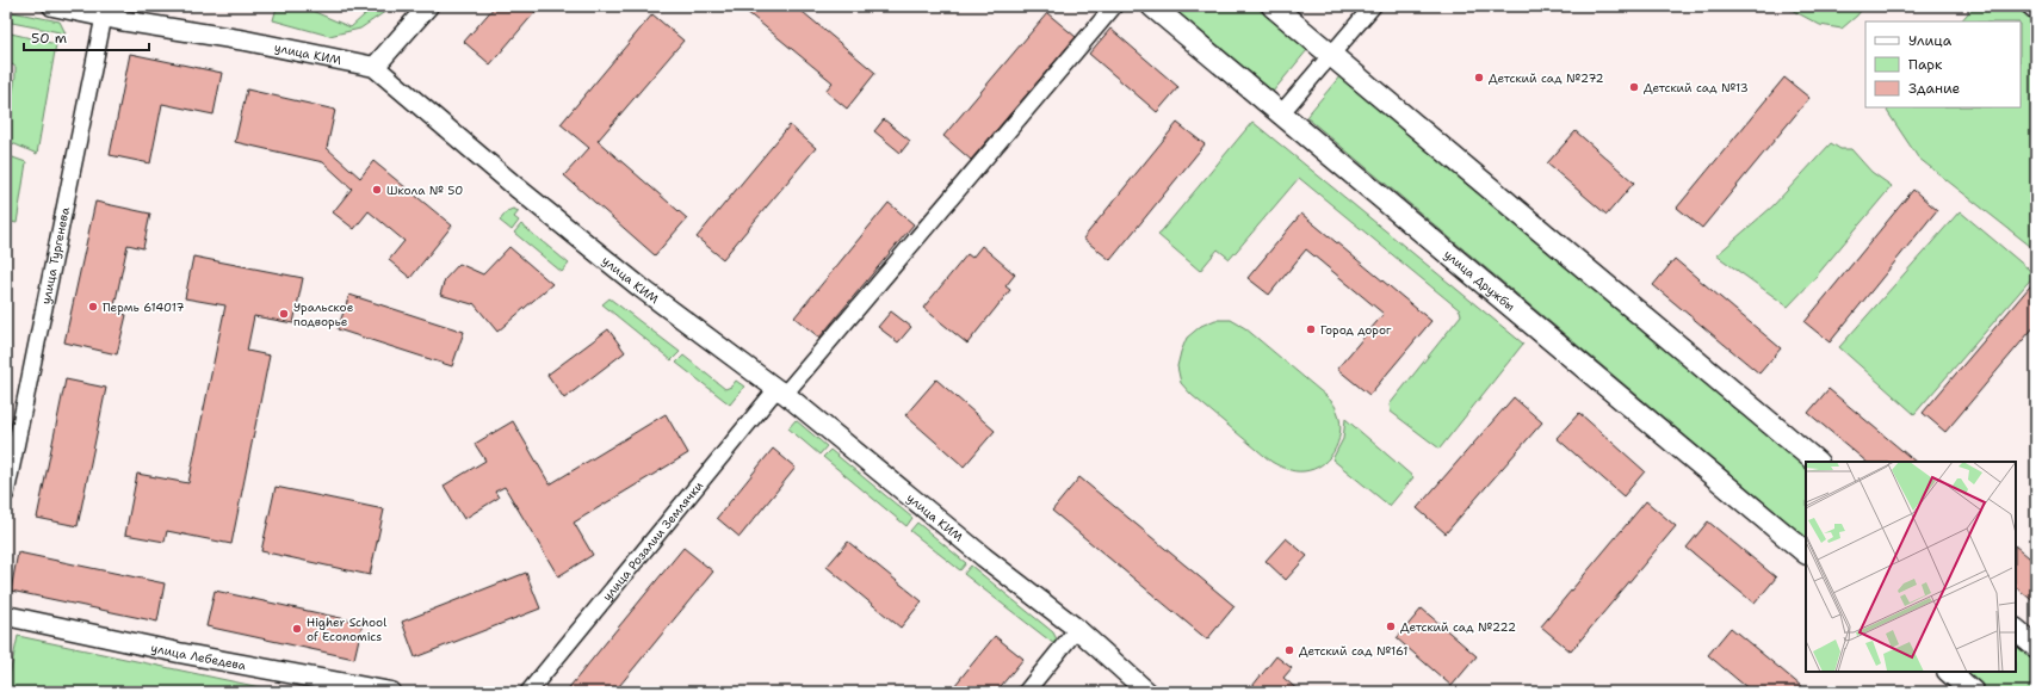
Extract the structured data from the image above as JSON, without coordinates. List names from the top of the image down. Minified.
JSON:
{"streets":{"main road":["улица Дружбы"],"street":["улица КИМ","улица Тургенева","улица Розалии Землячки","улица Лебедева"]},"crossings":[["улица КИМ","улица Тургенева"],["улица КИМ","улица Розалии Землячки"]],"places":["Детский сад №272","Детский сад №13","Школа № 50","Пермь 614017","Уральское подворье","Город дорог","Детский сад №222","Higher School of Economics","Детский сад №161"],"legend":["Улица","Парк","Здание"],"scale_bar":"50 m"}
